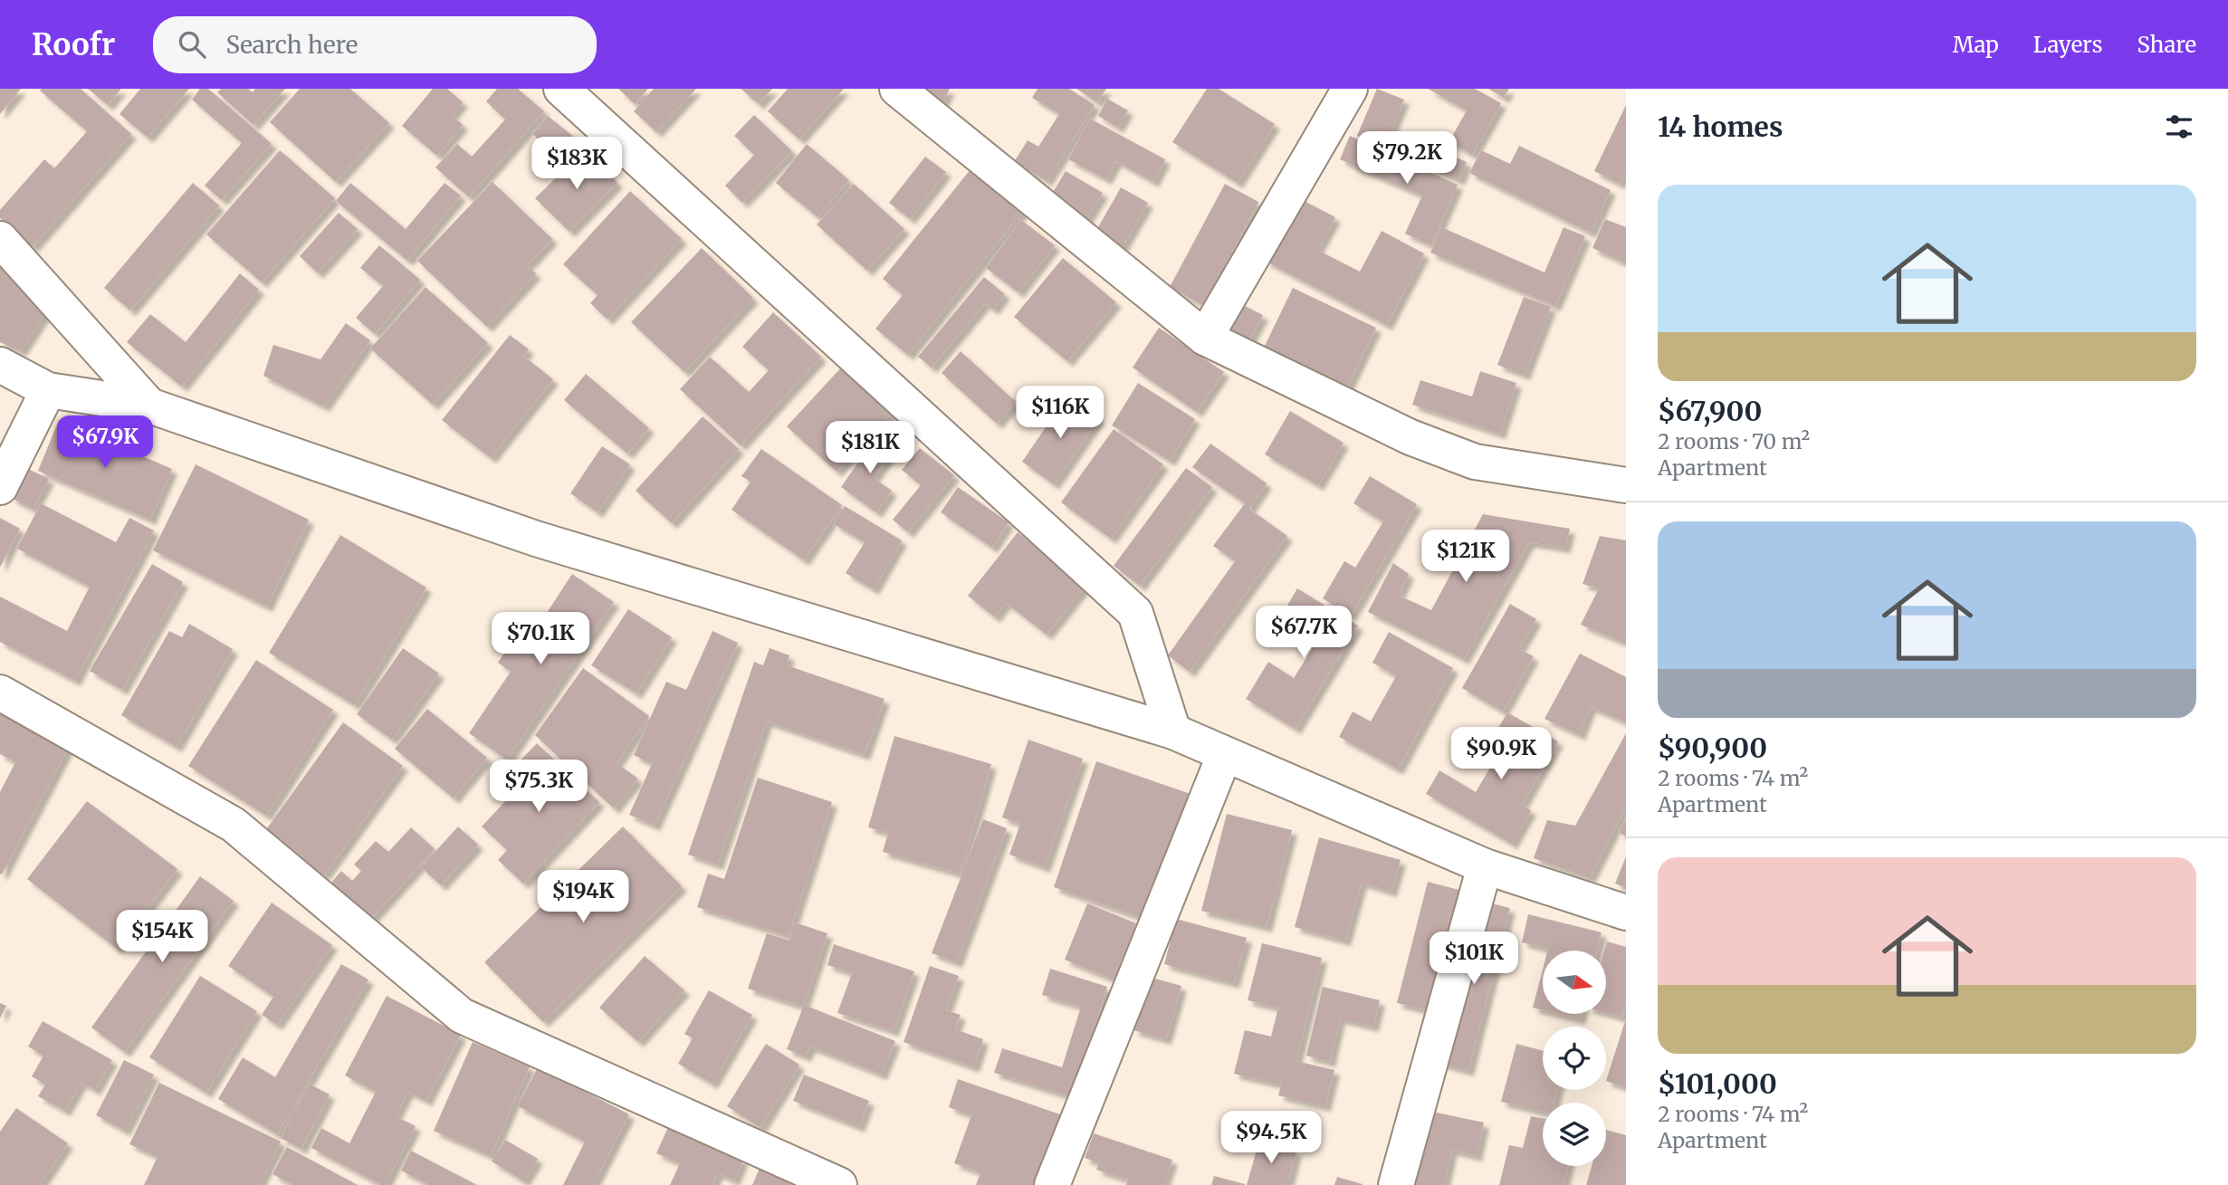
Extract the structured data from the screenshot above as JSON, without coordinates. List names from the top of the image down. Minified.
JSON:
{"north":"right","page":{"header":"Roofr","search":"Search here","nav":["Map","Layers","Share"],"heading":"14 homes","price":["$79.2K","$183K","$116K","$67.9K","$181K","$121K","$67.7K","$70.1K","$90.9K","$75.3K","$194K","$154K","$101K","$94.5K"],"list":[{"name":"$67,900","note":"2 rooms · 70 m² · Apartment"},{"name":"$90,900","note":"2 rooms · 74 m² · Apartment"},{"name":"$101,000","note":"2 rooms · 74 m² · Apartment"}]}}
